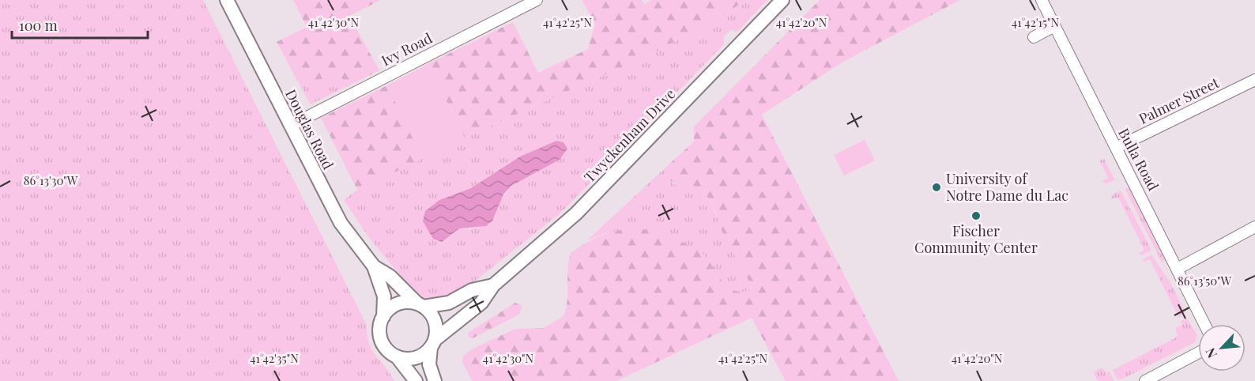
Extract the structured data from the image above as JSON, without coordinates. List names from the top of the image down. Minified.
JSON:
{"streets":{"street":["Ivy Road","Palmer Street","Douglas Road","Twyckenham Drive","Bulla Road"]},"crossings":[["Ivy Road","Douglas Road"],["Palmer Street","Bulla Road"],["Douglas Road","Twyckenham Drive"]],"places":["University of Notre Dame du Lac","Fischer Community Center"],"scale_bar":"100 m","north":"bottom left","coordinates":["41°42'15\"N","41°42'30\"N","41°42'25\"N","41°42'20\"N","86°13'30\"W","86°13'50\"W","41°42'35\"N"]}
